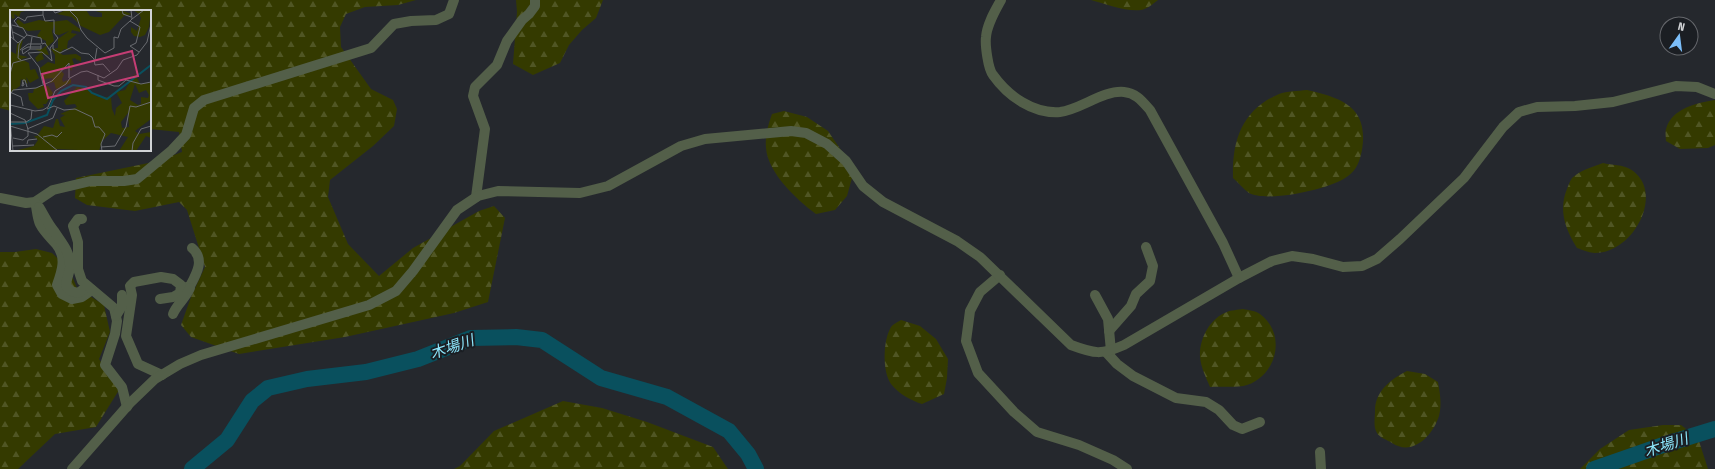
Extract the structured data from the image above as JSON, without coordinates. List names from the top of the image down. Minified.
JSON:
{"water":["木場川"],"north":"top"}
